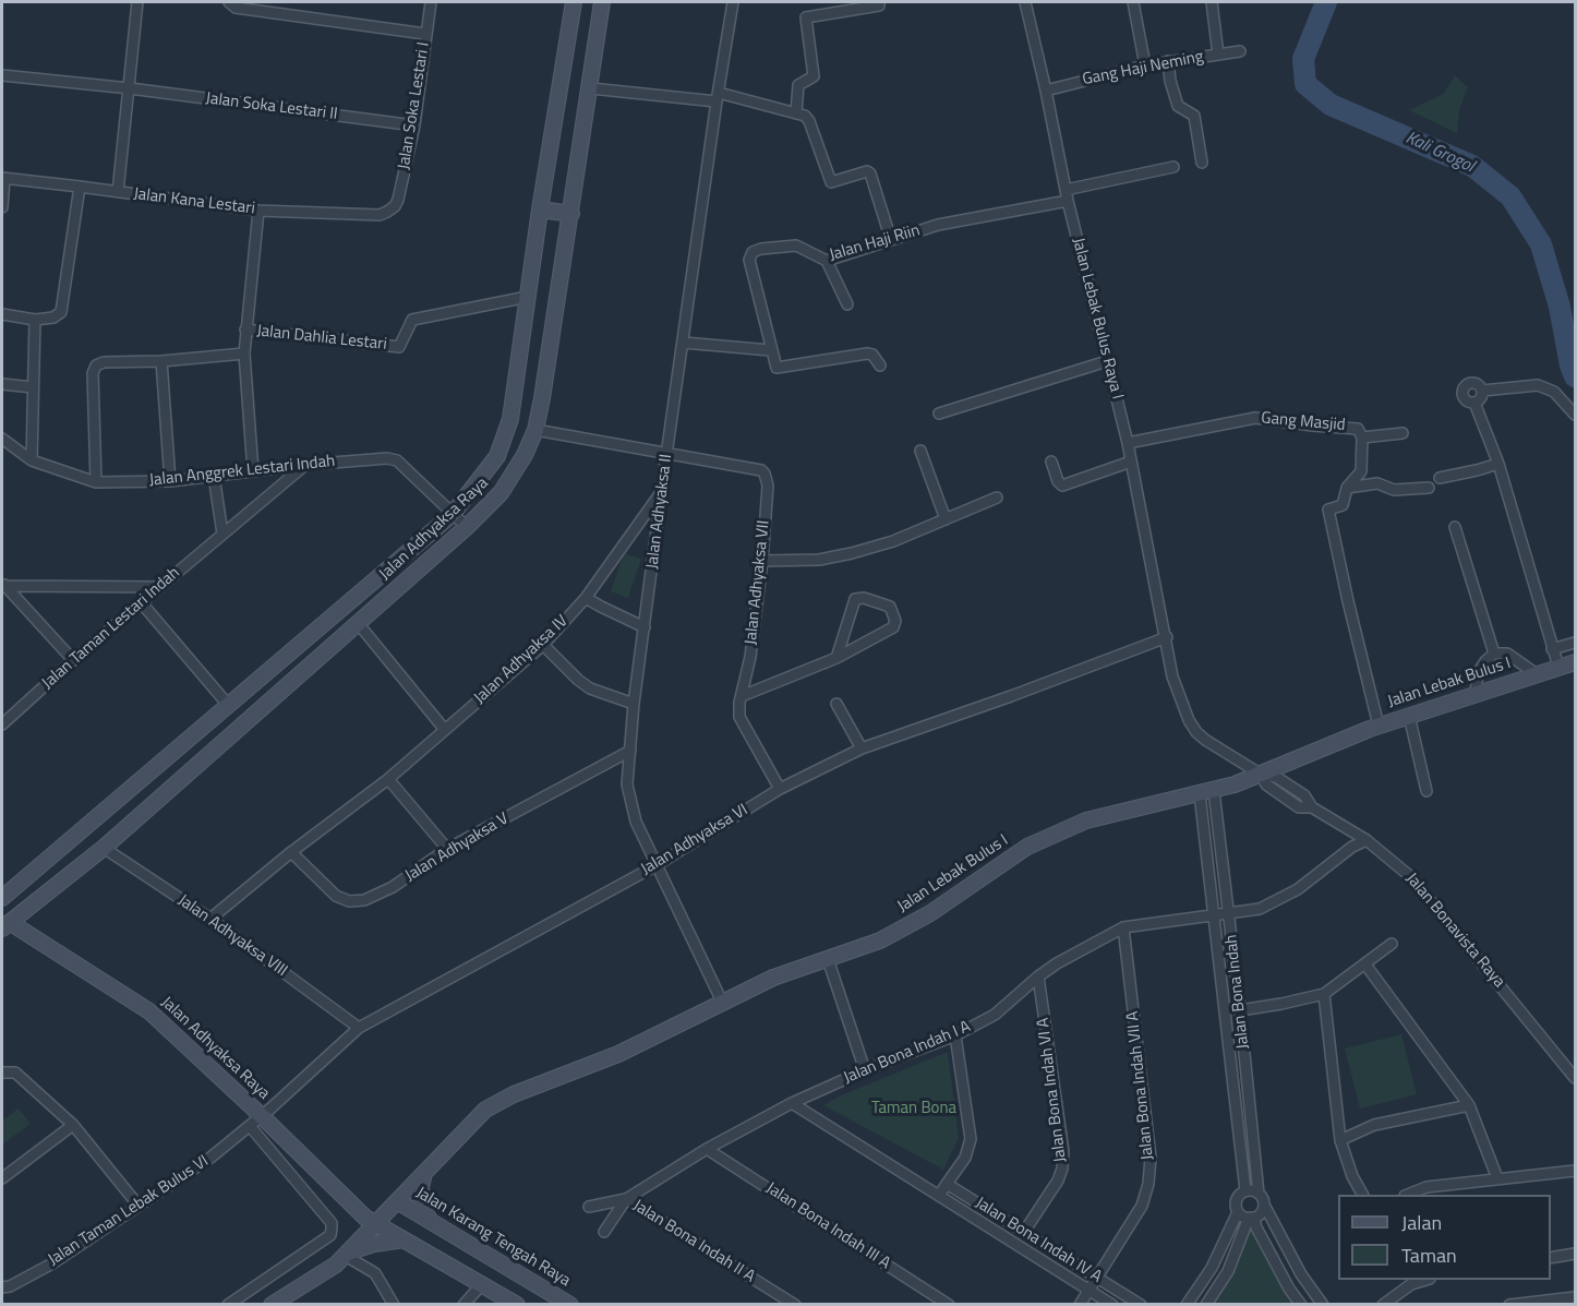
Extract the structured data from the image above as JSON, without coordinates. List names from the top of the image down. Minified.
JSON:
{"streets":{"main road":["Jalan Adhyaksa Raya","Jalan Lebak Bulus I","Jalan Karang Tengah Raya"],"street":["Gang Haji Neming","Jalan Soka Lestari I","Jalan Soka Lestari II","Jalan Kana Lestari","Jalan Haji Riin","Jalan Lebak Bulus Raya I","Jalan Dahlia Lestari","Gang Masjid","Jalan Anggrek Lestari Indah","Jalan Adhyaksa II","Jalan Adhyaksa VII","Jalan Taman Lestari Indah","Jalan Adhyaksa IV","Jalan Adhyaksa VI","Jalan Adhyaksa V","Jalan Bonavista Raya","Jalan Adhyaksa VIII","Jalan Bona Indah","Jalan Bona Indah I A","Jalan Bona Indah VII A","Jalan Bona Indah VI A","Jalan Taman Lebak Bulus VI","Jalan Bona Indah III A","Jalan Bona Indah IV A","Jalan Bona Indah II A"]},"crossings":[["Gang Haji Neming","Jalan Lebak Bulus Raya I"],["Jalan Soka Lestari I","Jalan Soka Lestari II"],["Jalan Soka Lestari I","Jalan Kana Lestari"],["Jalan Haji Riin","Jalan Lebak Bulus Raya I"],["Jalan Lebak Bulus Raya I","Gang Masjid"],["Jalan Lebak Bulus Raya I","Jalan Lebak Bulus I"],["Jalan Lebak Bulus Raya I","Jalan Adhyaksa VI"],["Jalan Lebak Bulus Raya I","Jalan Bonavista Raya"],["Jalan Dahlia Lestari","Jalan Adhyaksa Raya"],["Gang Masjid","Jalan Lebak Bulus I"],["Jalan Anggrek Lestari Indah","Jalan Adhyaksa Raya"],["Jalan Anggrek Lestari Indah","Jalan Taman Lestari Indah"],["Jalan Adhyaksa II","Jalan Adhyaksa VII"],["Jalan Adhyaksa II","Jalan Adhyaksa IV"],["Jalan Adhyaksa II","Jalan Lebak Bulus I"],["Jalan Adhyaksa II","Jalan Adhyaksa VI"],["Jalan Adhyaksa II","Jalan Adhyaksa V"],["Jalan Adhyaksa Raya","Jalan Lebak Bulus I"],["Jalan Adhyaksa Raya","Jalan Adhyaksa VI"],["Jalan Adhyaksa Raya","Jalan Adhyaksa VIII"],["Jalan Adhyaksa Raya","Jalan Taman Lebak Bulus VI"],["Jalan Adhyaksa VII","Jalan Adhyaksa VI"],["Jalan Adhyaksa IV","Jalan Adhyaksa V"],["Jalan Adhyaksa IV","Jalan Adhyaksa VIII"],["Jalan Lebak Bulus I","Jalan Bonavista Raya"],["Jalan Lebak Bulus I","Jalan Bona Indah"],["Jalan Lebak Bulus I","Jalan Karang Tengah Raya"],["Jalan Adhyaksa VI","Jalan Adhyaksa VIII"],["Jalan Adhyaksa VI","Jalan Taman Lebak Bulus VI"],["Jalan Bonavista Raya","Jalan Bona Indah I A"],["Jalan Bona Indah","Jalan Bona Indah I A"],["Jalan Bona Indah I A","Jalan Bona Indah VII A"],["Jalan Bona Indah I A","Jalan Bona Indah VI A"],["Jalan Bona Indah I A","Jalan Bona Indah III A"],["Jalan Bona Indah I A","Jalan Bona Indah IV A"],["Jalan Bona Indah I A","Jalan Bona Indah II A"],["Jalan Bona Indah VII A","Jalan Bona Indah IV A"],["Jalan Bona Indah VI A","Jalan Bona Indah IV A"]],"water":["Kali Grogol"],"parks":["Taman Bona"],"legend":["Jalan","Taman"]}
